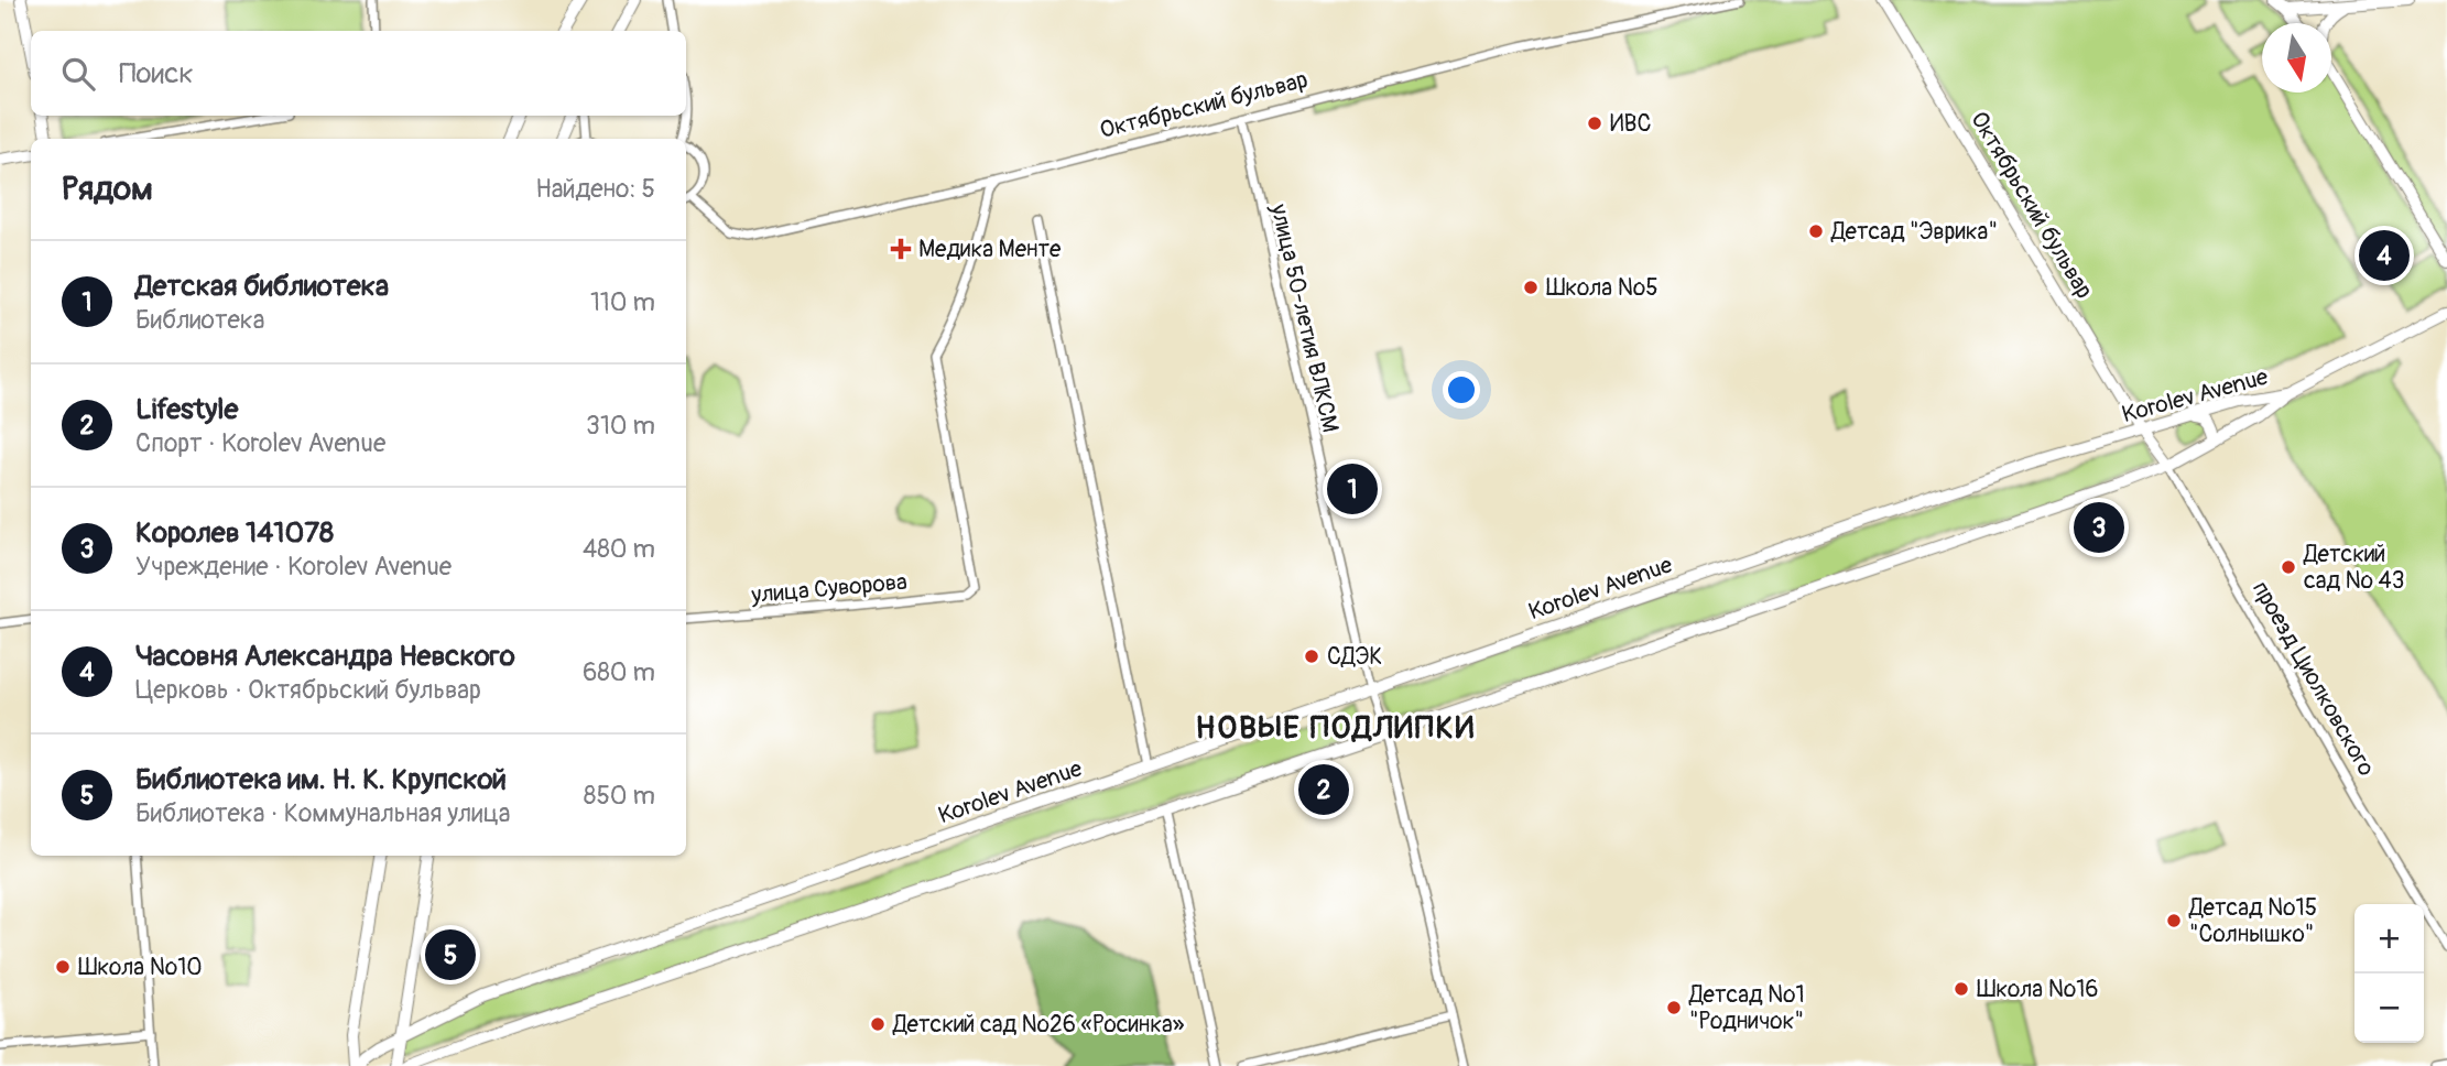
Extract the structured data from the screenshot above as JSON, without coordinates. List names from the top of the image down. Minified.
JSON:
{"streets":{"main road":["Октябрьский бульвар","Korolev Avenue","проезд Циолковского"],"street":["улица 50-летия ВЛКСМ","улица Суворова"]},"crossings":[["Октябрьский бульвар","улица 50-летия ВЛКСМ"],["Октябрьский бульвар","Korolev Avenue"],["Октябрьский бульвар","улица Суворова"],["Октябрьский бульвар","проезд Циолковского"],["улица 50-летия ВЛКСМ","Korolev Avenue"],["Korolev Avenue","проезд Циолковского"]],"districts":["НОВЫЕ ПОДЛИПКИ"],"places":{"other":["ИВС","Детсад \"Эврика\"","Школа №5","Детский сад № 43","СДЭК","Детсад №15 \"Солнышко\"","Школа №10","Школа №16","Детсад №1 \"Родничок\"","Детский сад №26 «Росинка»"],"health":["Медика Менте"]},"north":"bottom","page":{"search":"Поиск","heading":["Рядом","Найдено: 5"],"pins":["4","1","3","2","5"],"list":[{"mark":"1","name":"Детская библиотека","note":"Библиотека","value":"110 m"},{"mark":"2","name":"Lifestyle","note":"Спорт · Korolev Avenue","value":"310 m"},{"mark":"3","name":"Королев 141078","note":"Учреждение · Korolev Avenue","value":"480 m"},{"mark":"4","name":"Часовня Александра Невского","note":"Церковь · Октябрьский бульвар","value":"680 m"},{"mark":"5","name":"Библиотека им. Н. К. Крупской","note":"Библиотека · Коммунальная улица","value":"850 m"}],"map_buttons":["+","−"]}}
